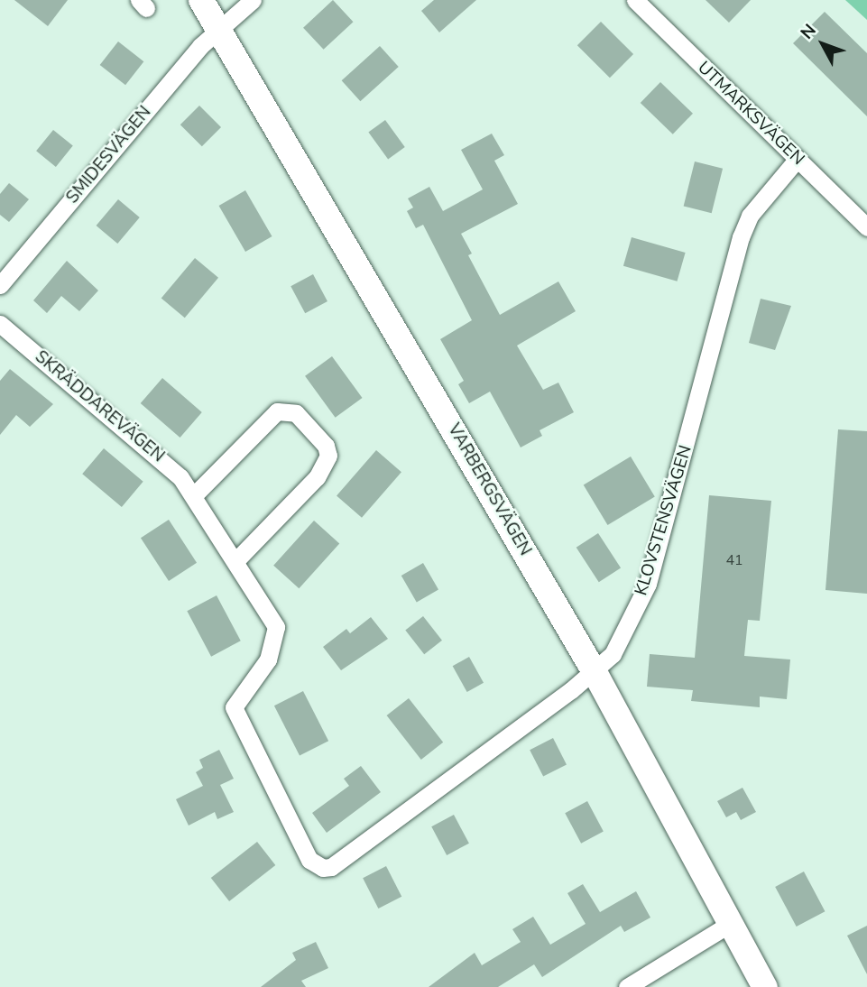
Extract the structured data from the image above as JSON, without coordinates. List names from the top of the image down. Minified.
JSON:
{"streets":{"main road":["VARBERGSVÄGEN"],"street":["UTMARKSVÄGEN","SMIDESVÄGEN","SKRÄDDAREVÄGEN","KLOVSTENSVÄGEN"]},"crossings":[["UTMARKSVÄGEN","KLOVSTENSVÄGEN"],["SMIDESVÄGEN","VARBERGSVÄGEN"],["SKRÄDDAREVÄGEN","KLOVSTENSVÄGEN"],["VARBERGSVÄGEN","KLOVSTENSVÄGEN"]],"house_numbers":["41"],"north":"top left"}
